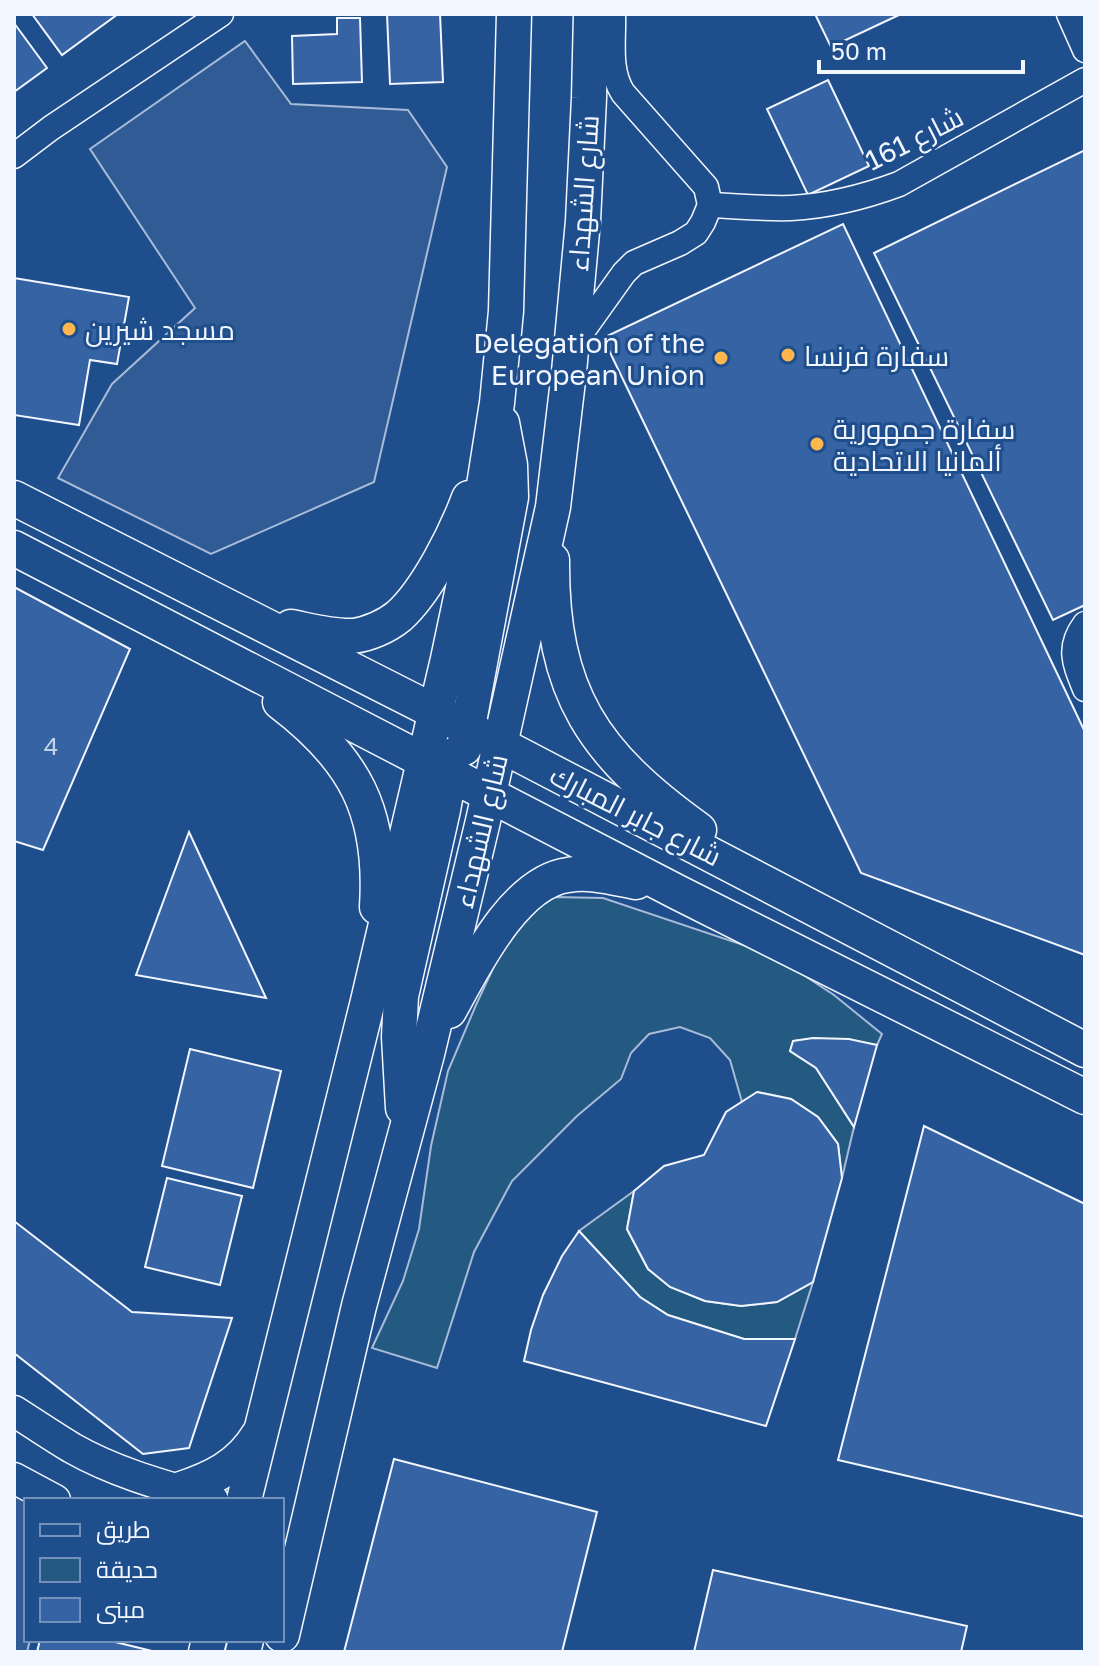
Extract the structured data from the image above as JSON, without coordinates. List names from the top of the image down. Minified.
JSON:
{"streets":{"main road":["شارع الشهداء","شارع جابر المبارك"],"street":["شارع 161"]},"crossings":[["شارع الشهداء","شارع جابر المبارك"]],"places":["مسجد شيرين","سفارة فرنسا","Delegation of the European Union","سفارة جمهورية ألمانيا الاتحادية"],"house_numbers":["4"],"legend":["طريق","حديقة","مبنى"],"scale_bar":"50 m"}
